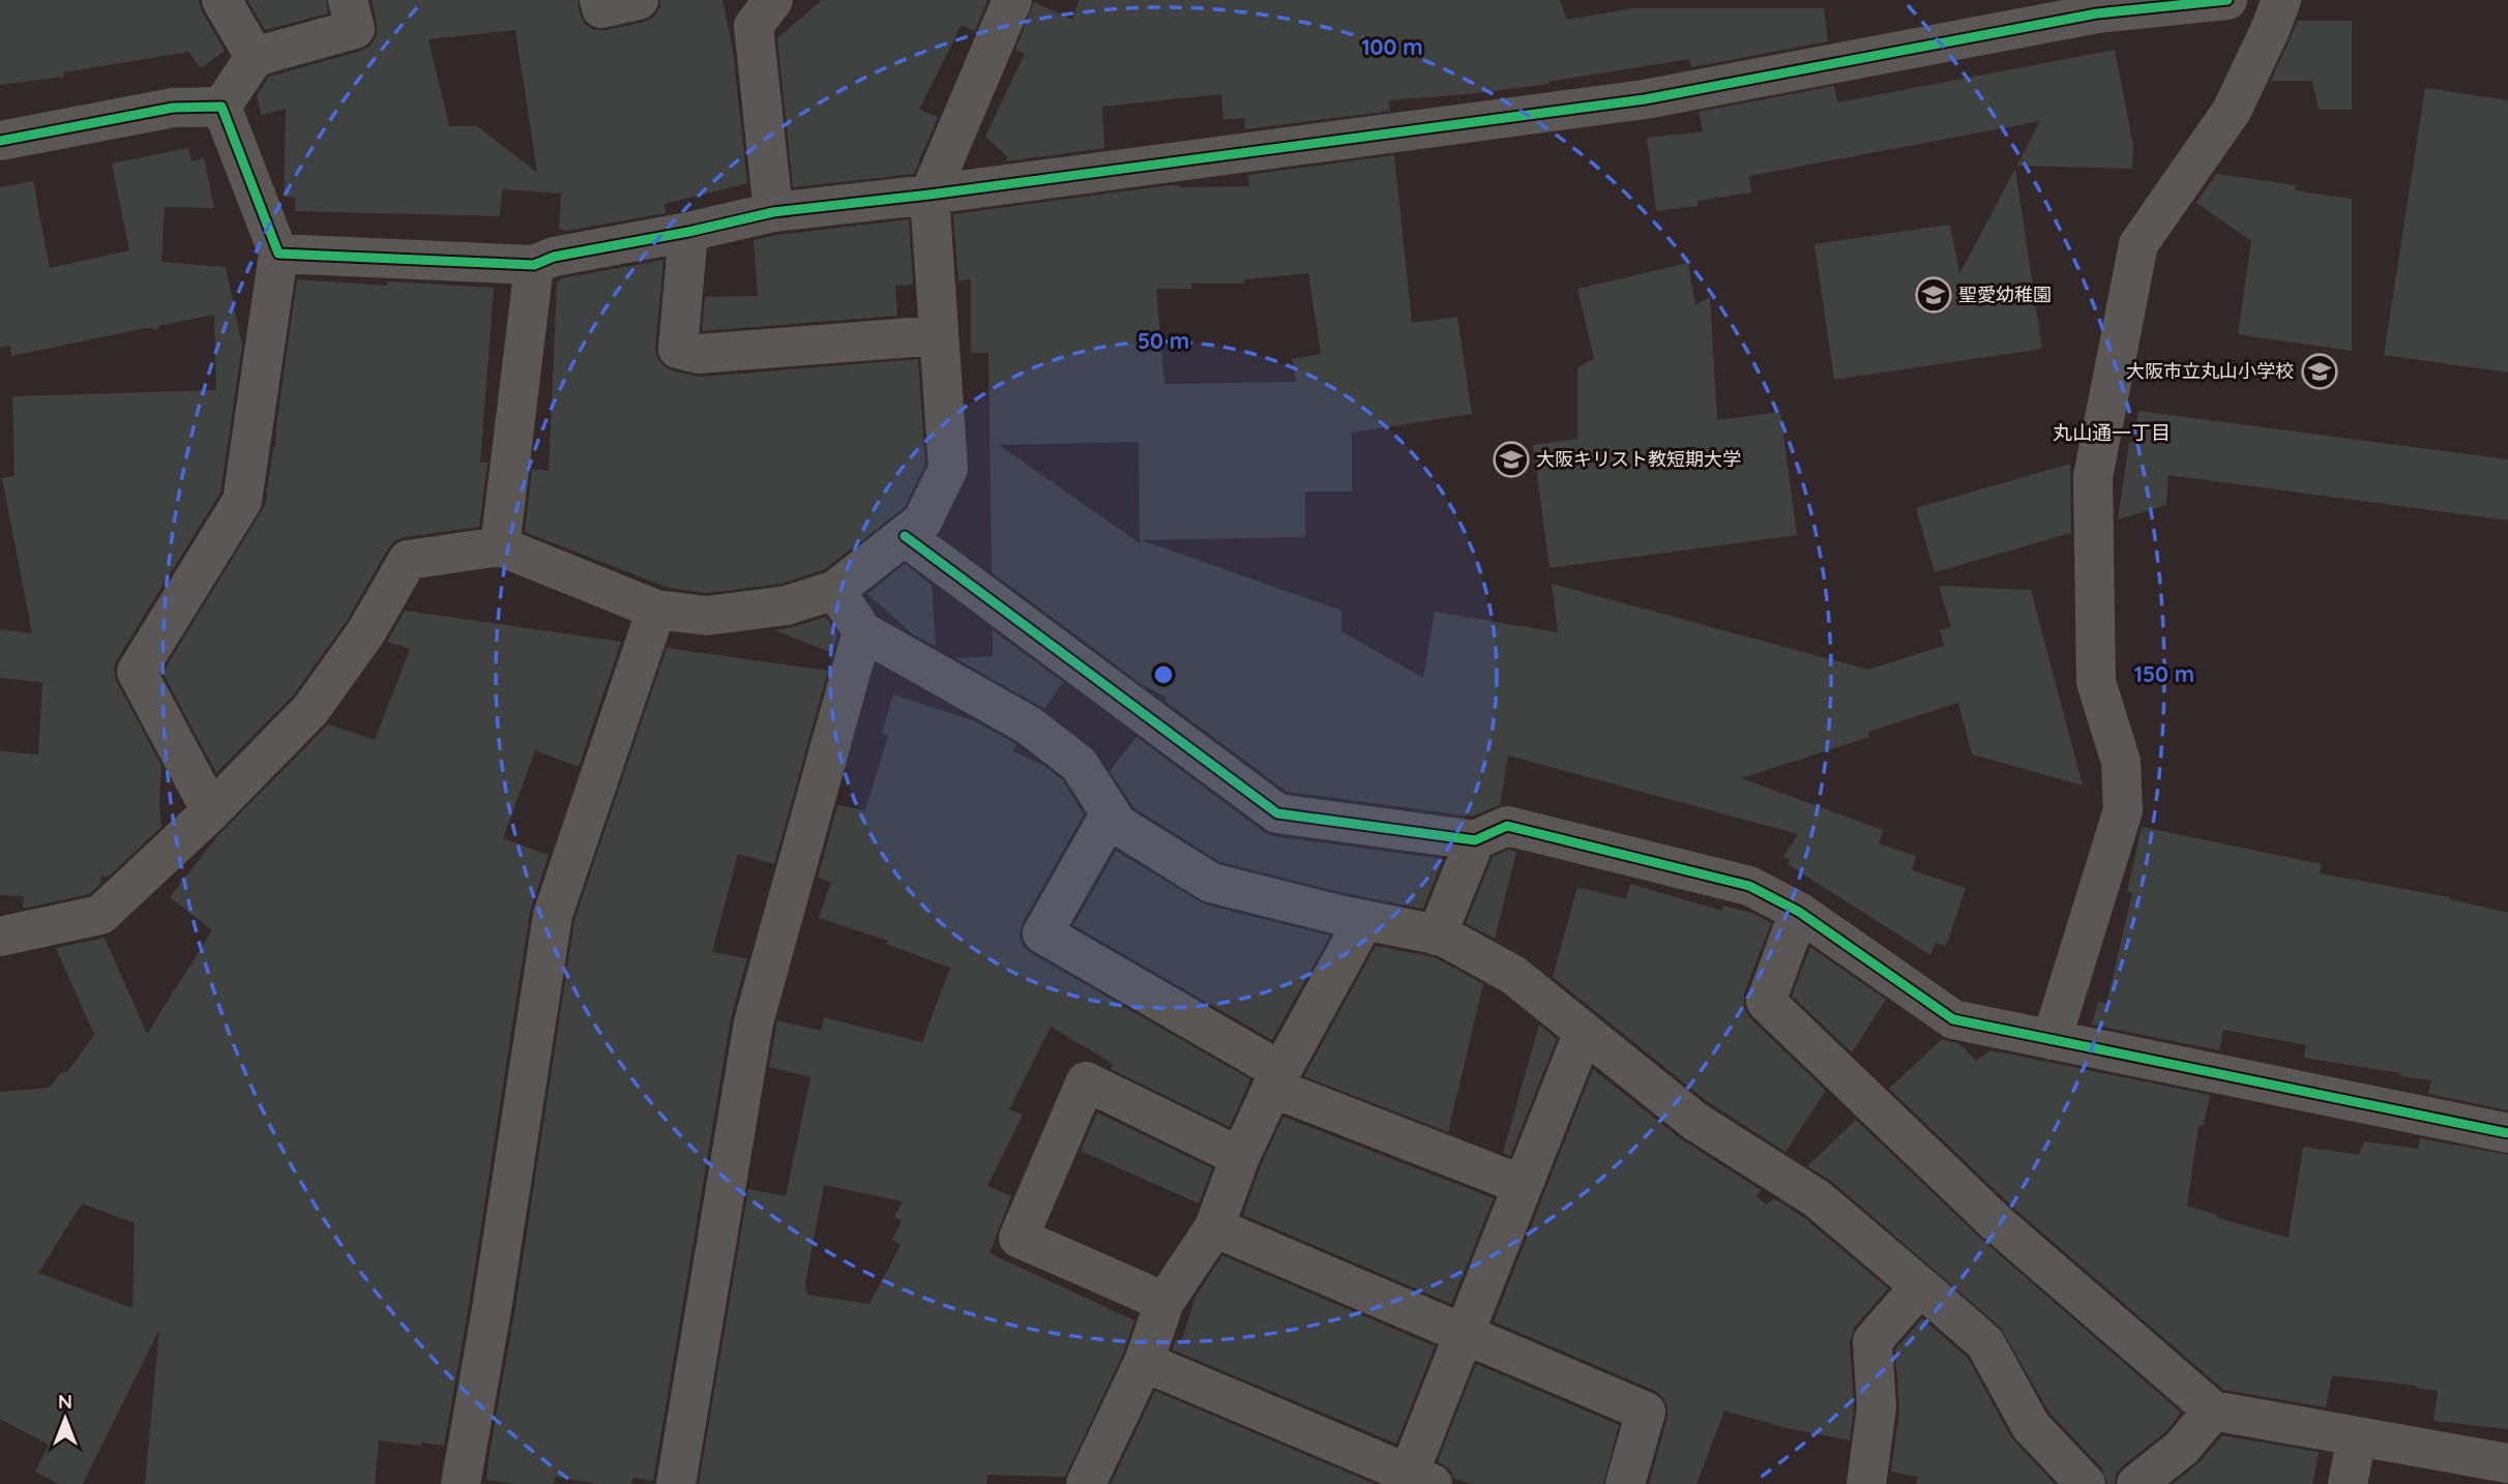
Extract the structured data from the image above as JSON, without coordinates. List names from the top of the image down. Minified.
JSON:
{"districts":["丸山通一丁目"],"places":{"school or university":["聖愛幼稚園","大阪市立丸山小学校","大阪キリスト教短期大学"]},"north":"top","rings":["100 m","50 m","150 m"]}
